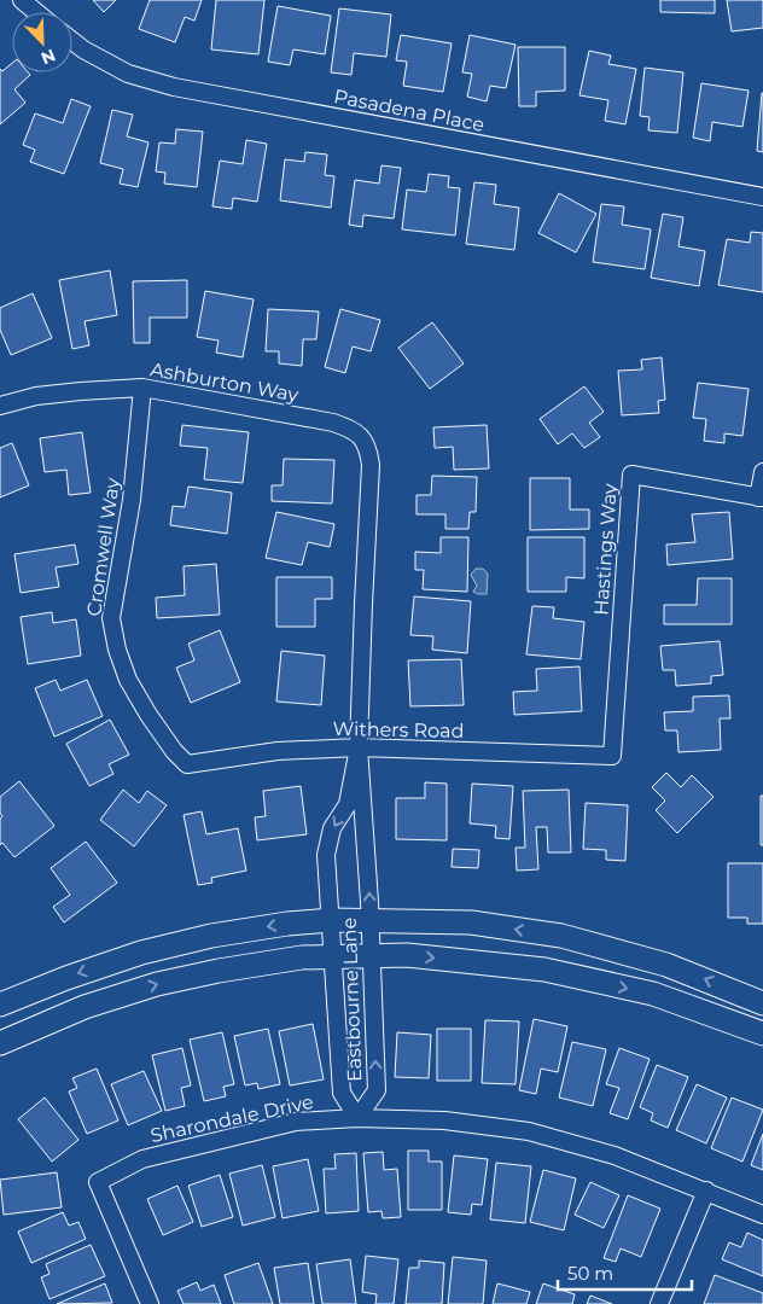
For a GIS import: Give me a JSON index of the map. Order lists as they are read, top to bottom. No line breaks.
{"streets":{"street":["Pasadena Place","Ashburton Way","Cromwell Way","Hastings Way","Withers Road","Eastbourne Lane","Sharondale Drive"]},"crossings":[["Ashburton Way","Cromwell Way"],["Ashburton Way","Eastbourne Lane"],["Cromwell Way","Withers Road"],["Hastings Way","Withers Road"],["Withers Road","Eastbourne Lane"],["Eastbourne Lane","Sharondale Drive"]],"scale_bar":"50 m","north":"bottom right"}
